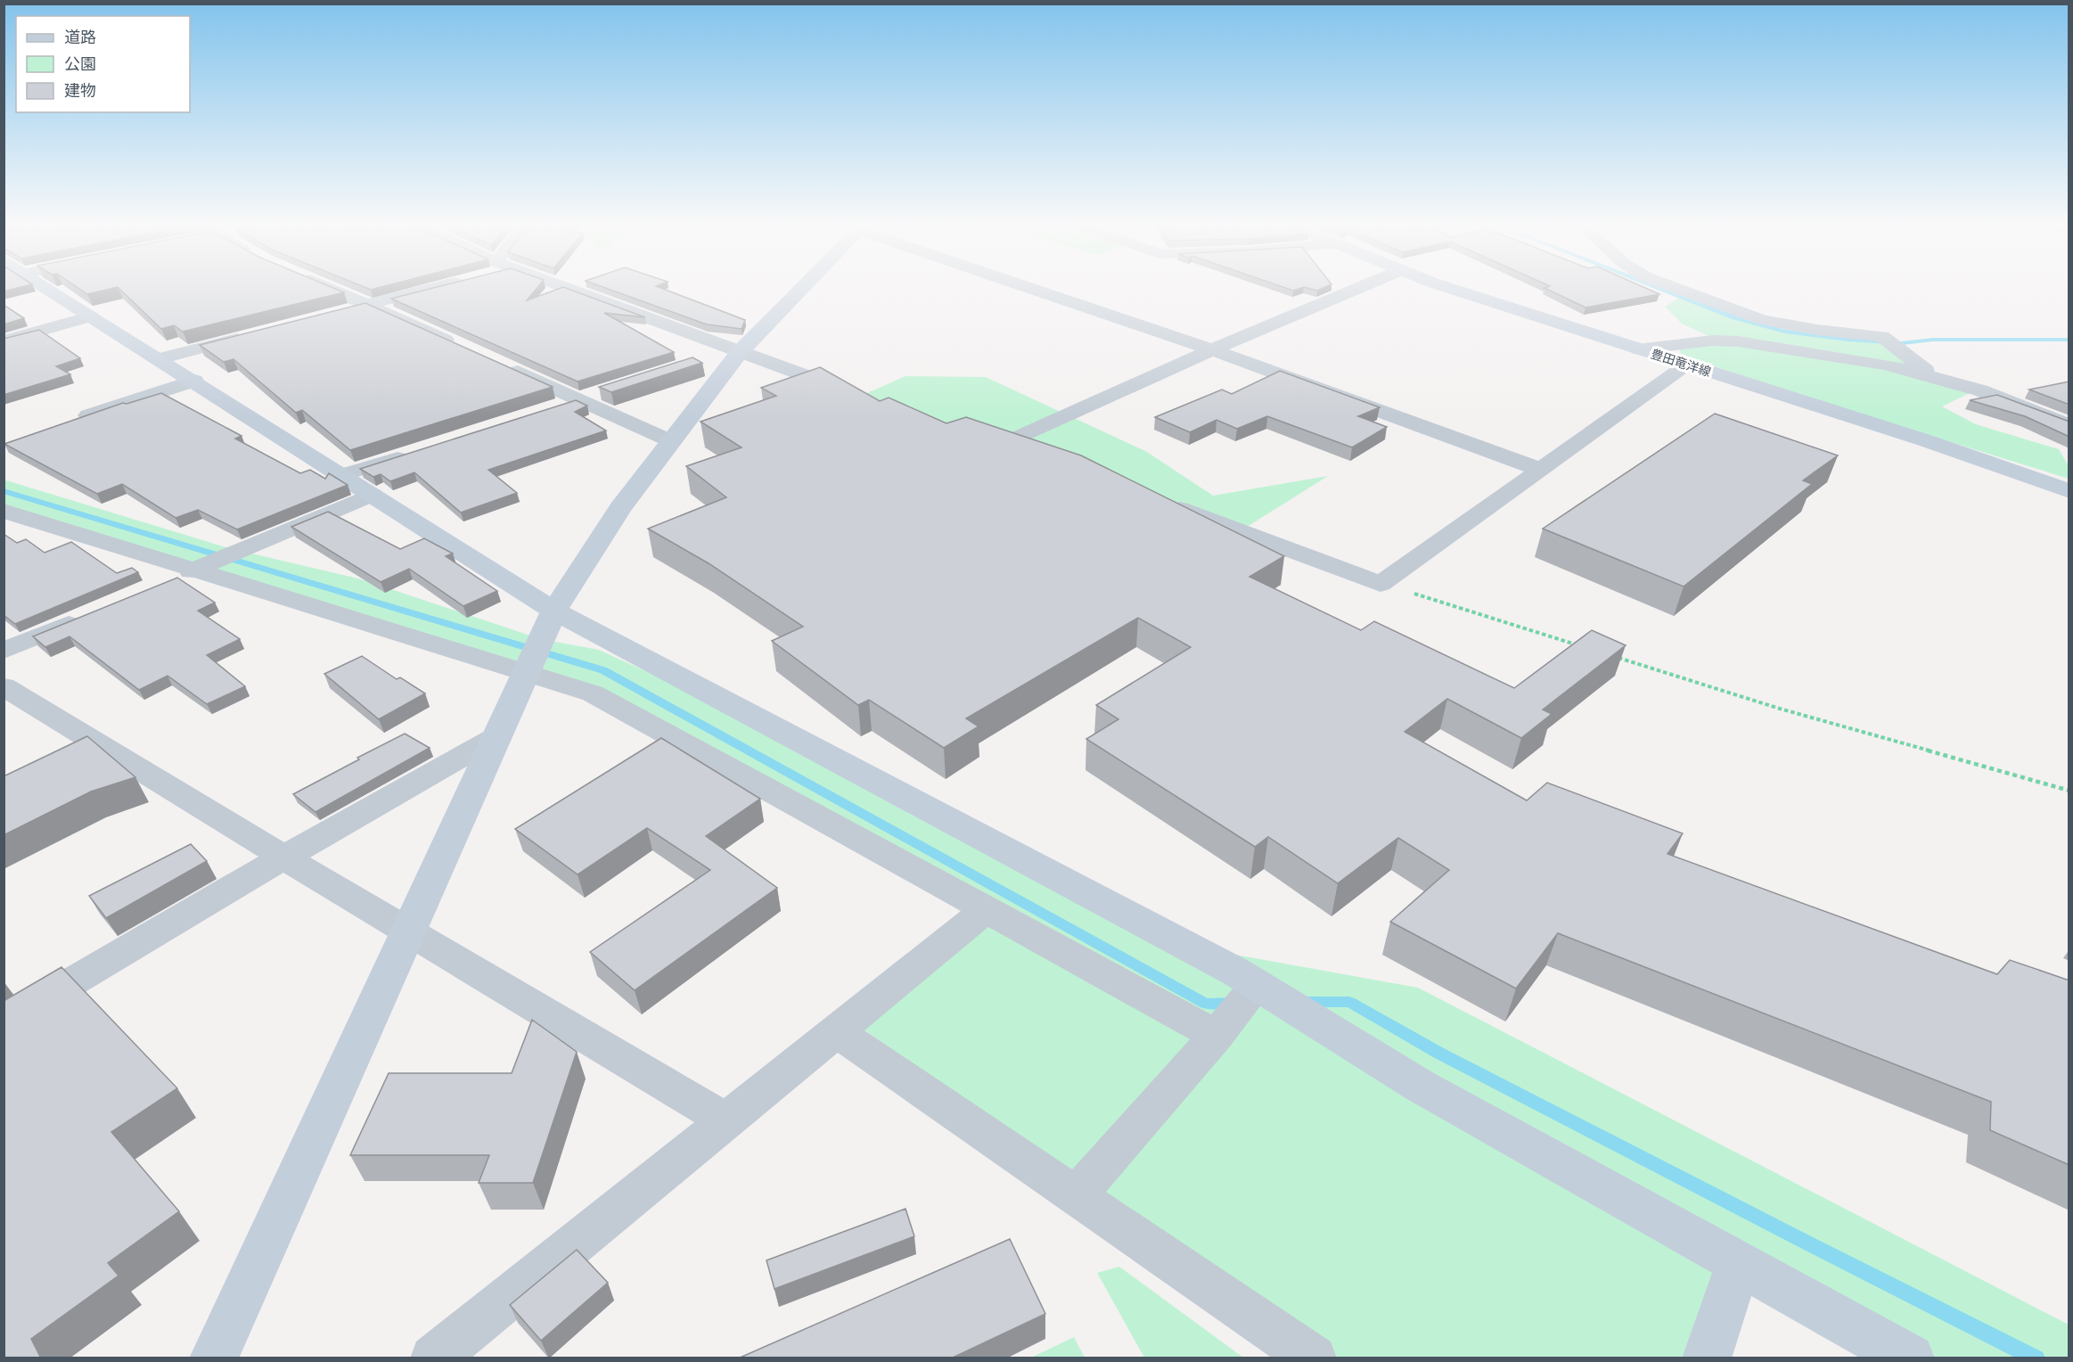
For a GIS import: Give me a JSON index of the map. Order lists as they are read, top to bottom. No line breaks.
{"streets":{"street":["豊田竜洋線"]},"legend":["道路","公園","建物"]}
